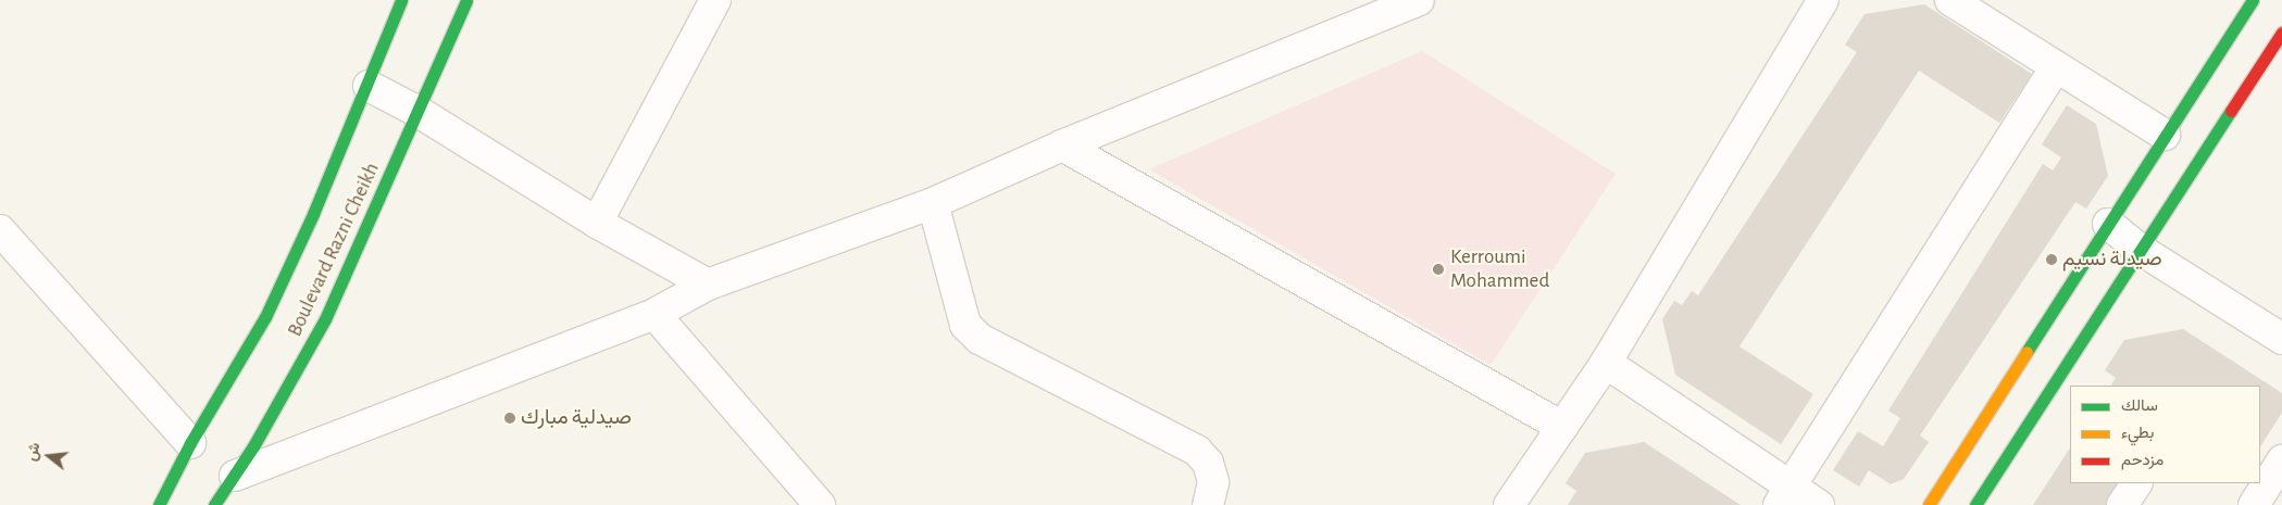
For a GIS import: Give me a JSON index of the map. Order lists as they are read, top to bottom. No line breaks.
{"streets":{"street":["Boulevard Razni Cheikh"]},"places":["صيدلة نسيم","Kerroumi Mohammed","صيدلية مبارك"],"legend":["سالك","بطيء","مزدحم"],"north":"left"}
